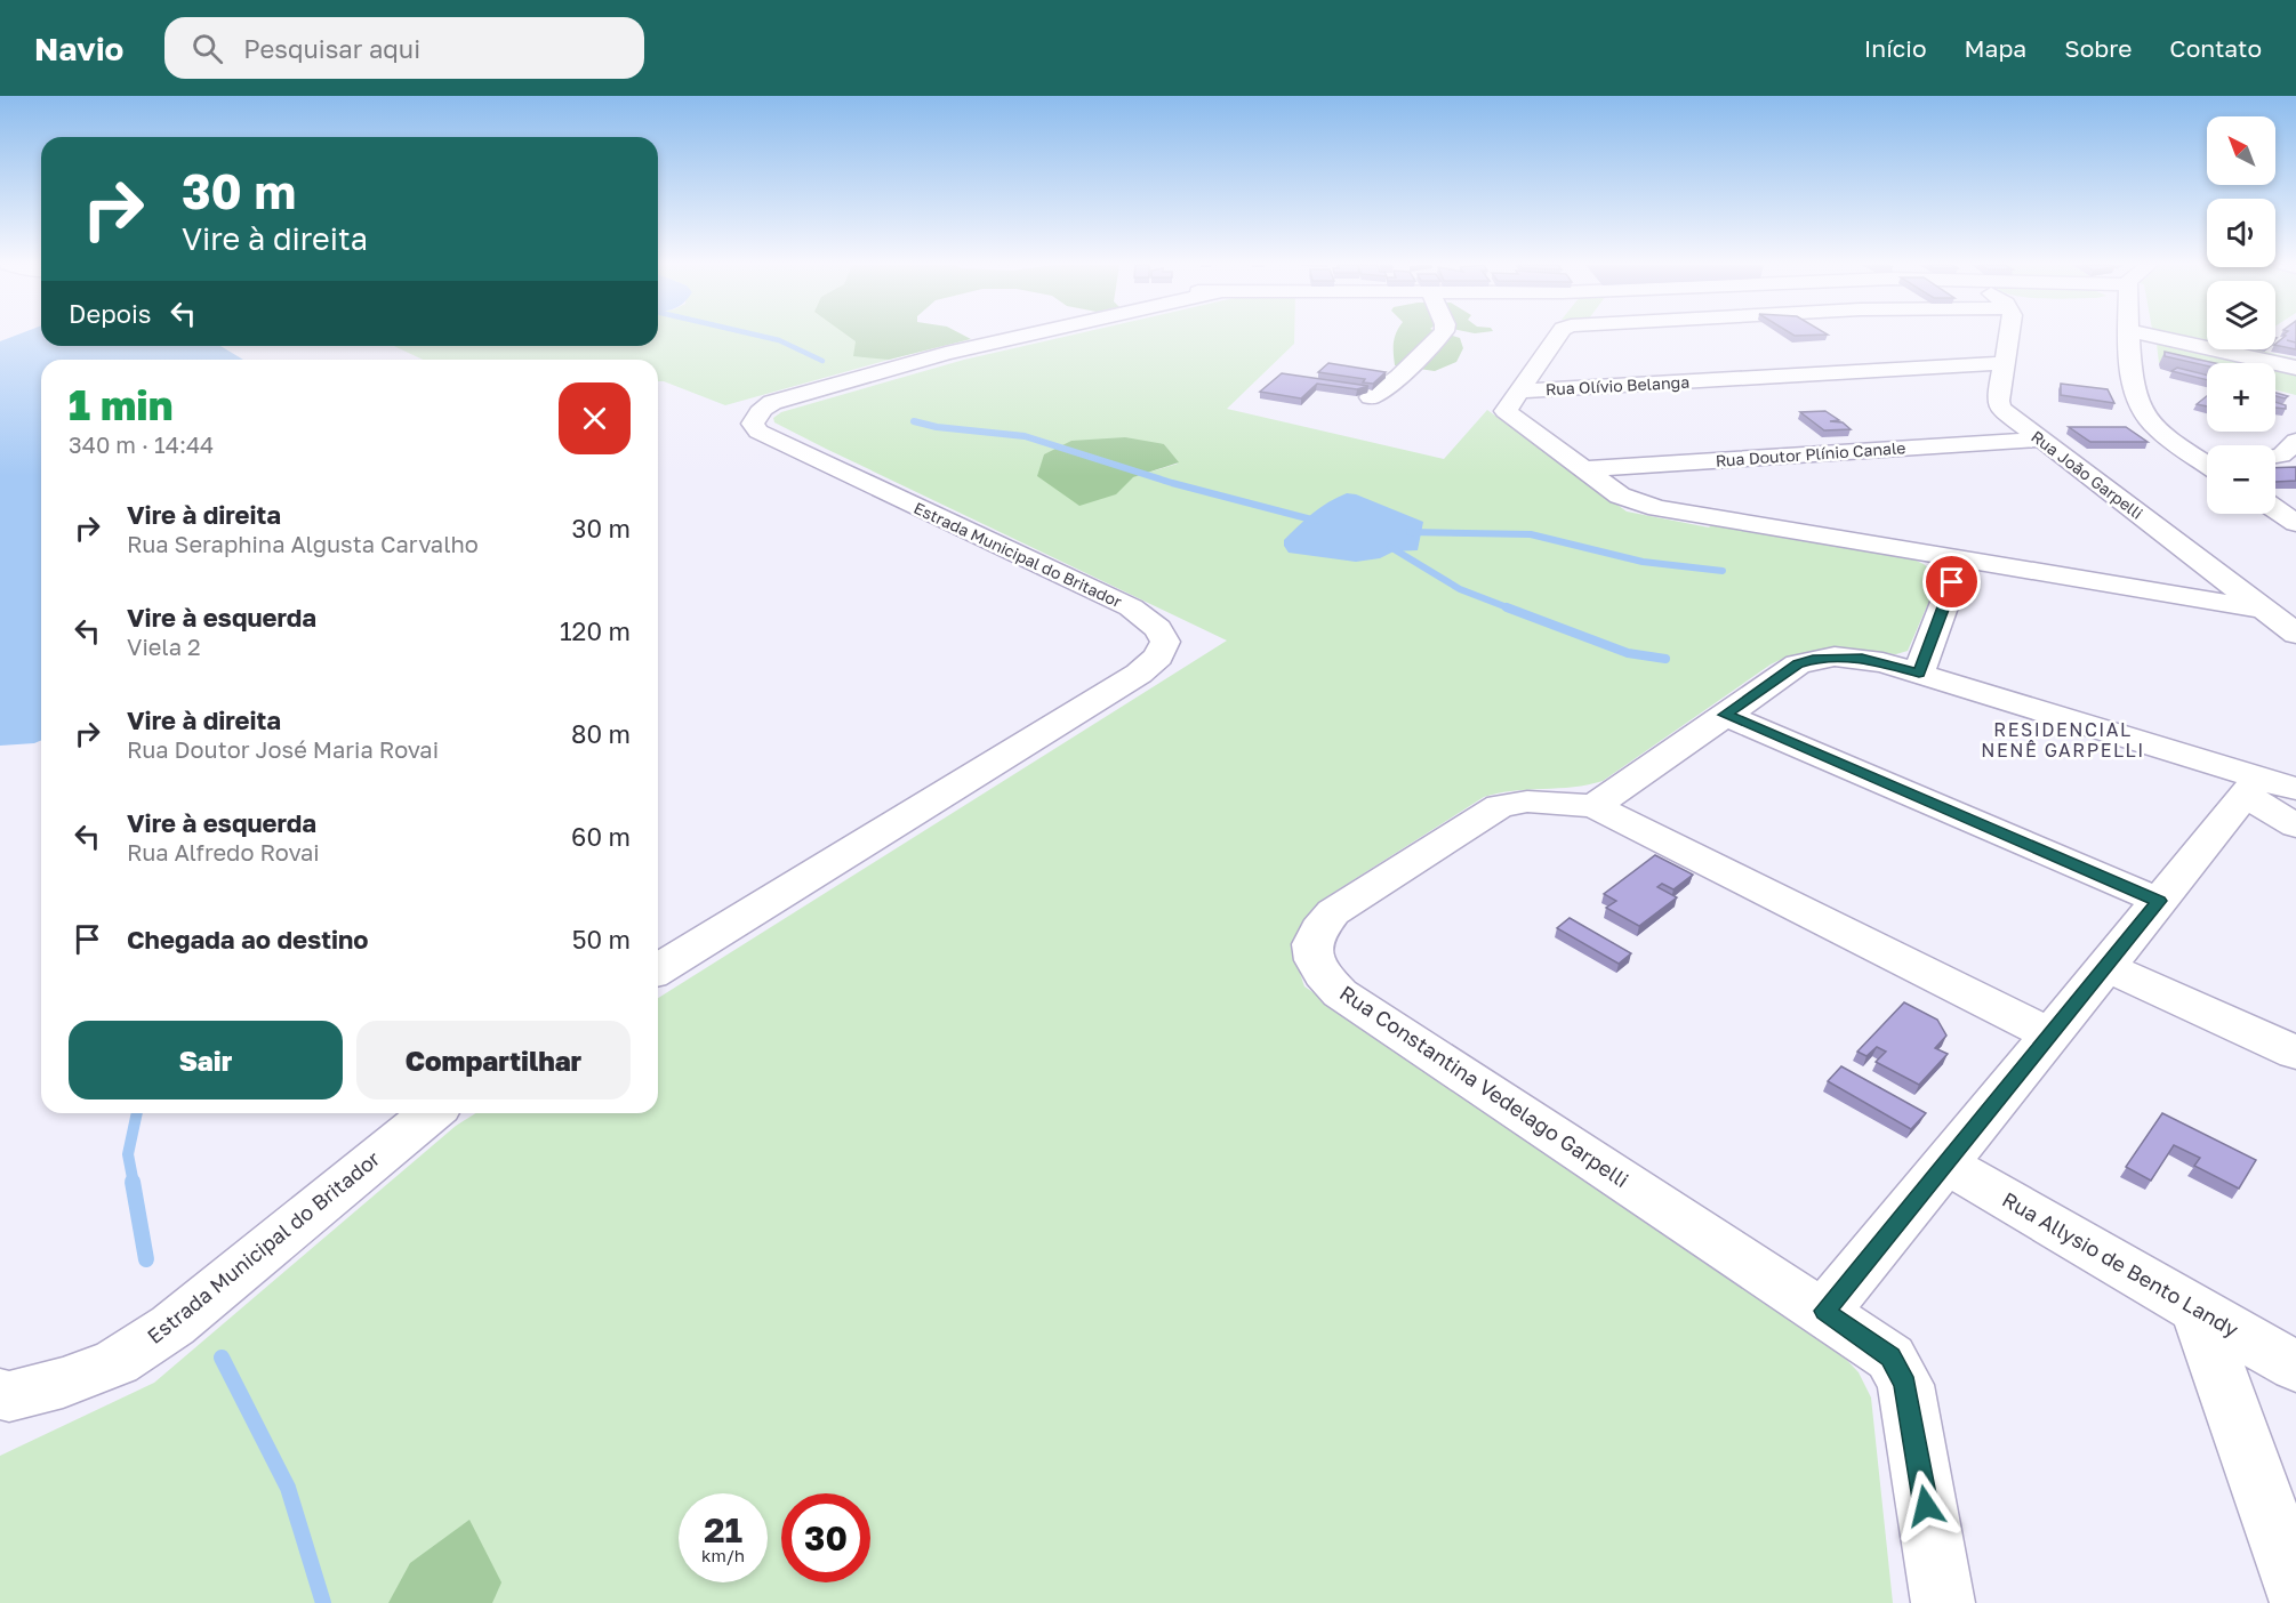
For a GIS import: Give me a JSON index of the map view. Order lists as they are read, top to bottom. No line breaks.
{"streets":{"street":["Rua Olívio Belanga","Rua Doutor Plínio Canale","Rua João Garpelli","Estrada Municipal do Britador","Rua Constantina Vedelago Garpelli","Rua Allysio de Bento Landy"]},"crossings":[["Rua Olívio Belanga","Rua João Garpelli"],["Rua Doutor Plínio Canale","Rua João Garpelli"]],"districts":["RESIDENCIAL NENÊ GARPELLI"],"north":"top left","page":{"header":"Navio","search":"Pesquisar aqui","nav":["Início","Mapa","Sobre","Contato"],"map_buttons":["+","−"],"turn":["30 m","Vire à direita"],"then":"Depois","heading":["1 min","340 m · 14:44"],"list":[{"name":"Vire à direita","note":"Rua Seraphina Algusta Carvalho","value":"30 m"},{"name":"Vire à esquerda","note":"Viela 2","value":"120 m"},{"name":"Vire à direita","note":"Rua Doutor José Maria Rovai","value":"80 m"},{"name":"Vire à esquerda","note":"Rua Alfredo Rovai","value":"60 m"},{"name":"Chegada ao destino","value":"50 m"}],"buttons":["Sair","Compartilhar"],"speed":"21 km/h","limit":"30"}}
